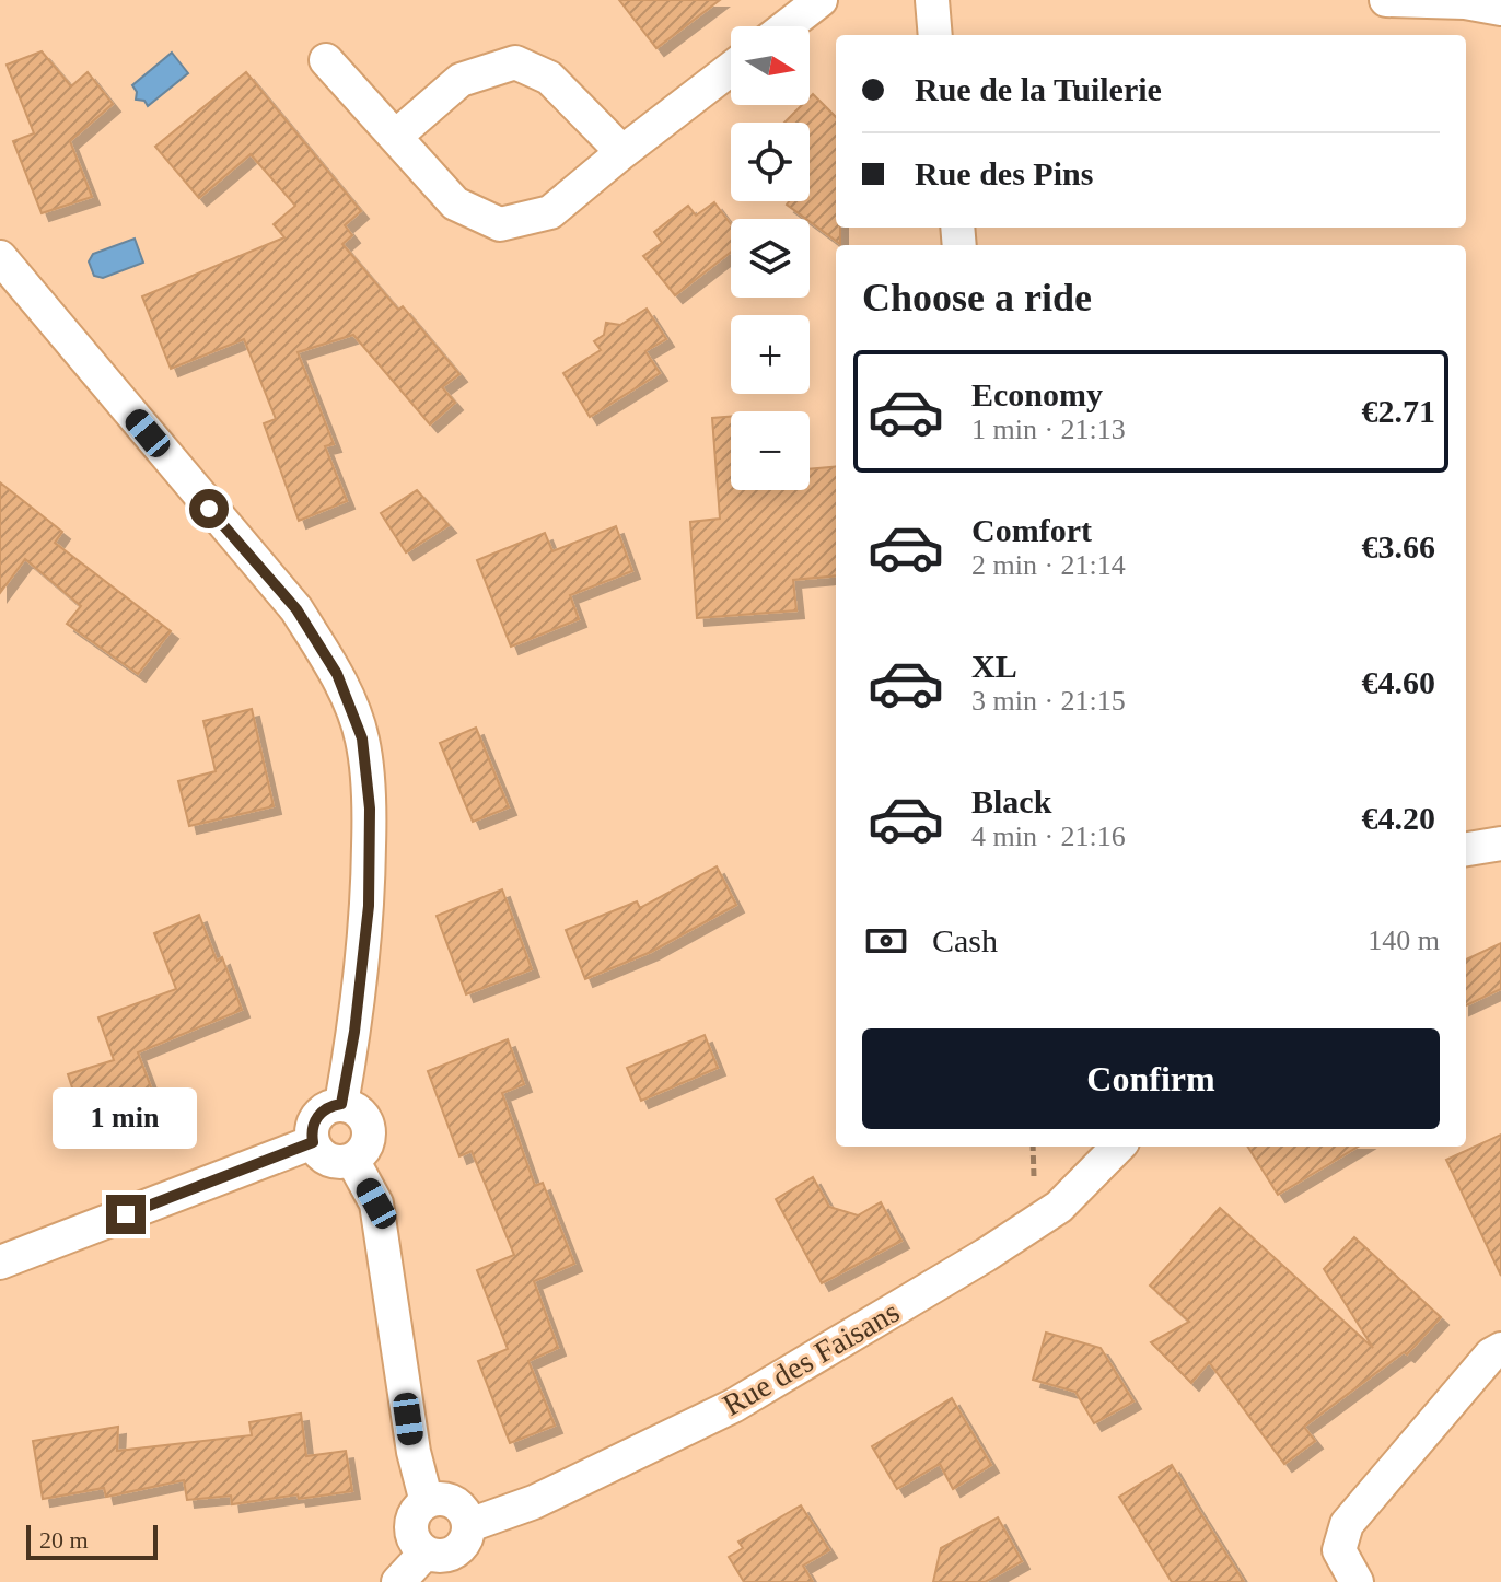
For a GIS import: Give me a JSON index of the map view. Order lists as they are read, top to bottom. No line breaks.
{"streets":{"street":["Rue des Faisans"]},"scale_bar":"20 m","north":"right","page":{"map_buttons":["+","−"],"banner":["Rue de la Tuilerie","Rue des Pins"],"heading":"Choose a ride","list":[{"name":"Economy","note":"1 min · 21:13","value":"€2.71"},{"name":"Comfort","note":"2 min · 21:14","value":"€3.66"},{"name":"XL","note":"3 min · 21:15","value":"€4.60"},{"name":"Black","note":"4 min · 21:16","value":"€4.20"}],"pay":["Cash","140 m"],"buttons":"Confirm","bubble":"1 min","scale":"20 m"}}
